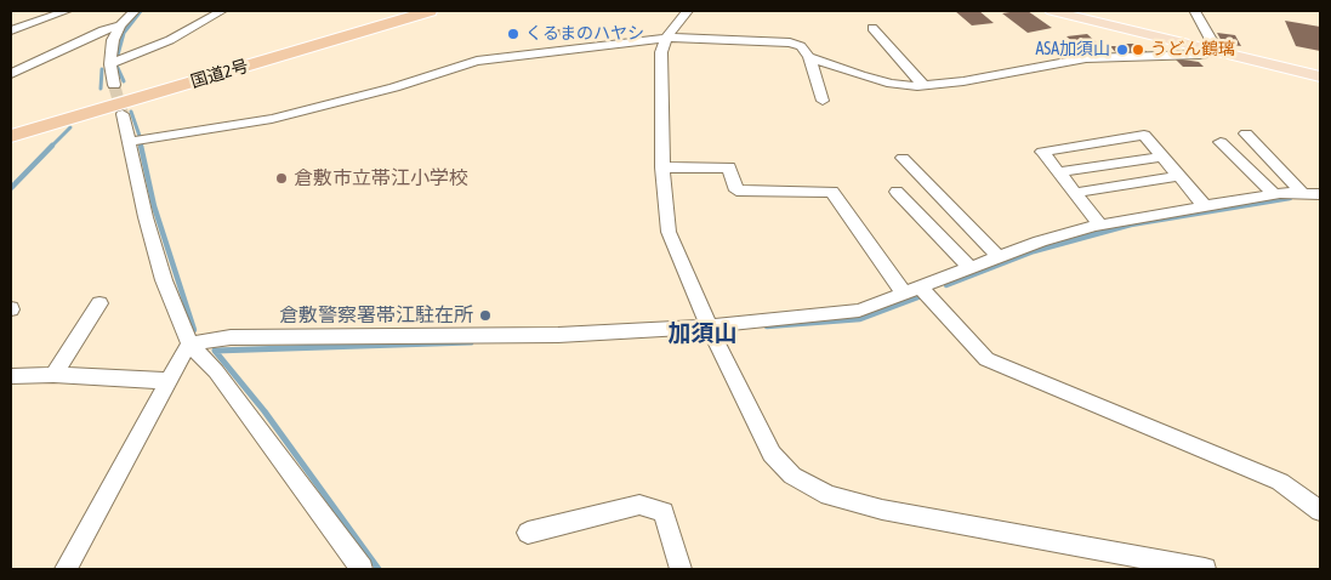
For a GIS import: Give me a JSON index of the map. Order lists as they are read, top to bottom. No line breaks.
{"streets":{"highway":["国道2号"]},"districts":["加須山"],"places":["くるまのハヤシ","ASA加須山","うどん鶴璃","倉敷市立帯江小学校","倉敷警察署帯江駐在所"]}
